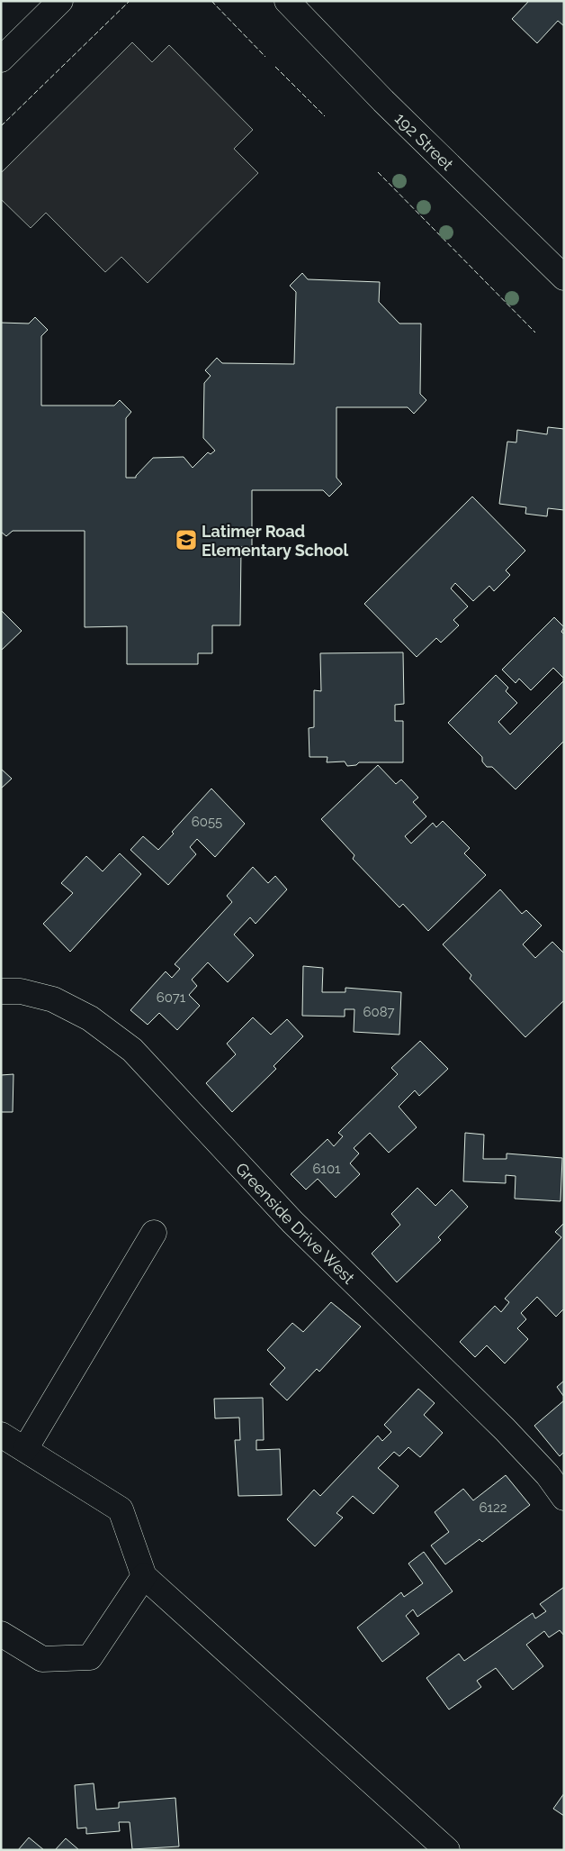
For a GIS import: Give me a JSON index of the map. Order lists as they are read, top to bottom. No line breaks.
{"streets":{"street":["192 Street","Greenside Drive West"]},"places":{"school or university":["Latimer Road Elementary School"]},"house_numbers":["6055","6071","6087","6101","6122"]}
